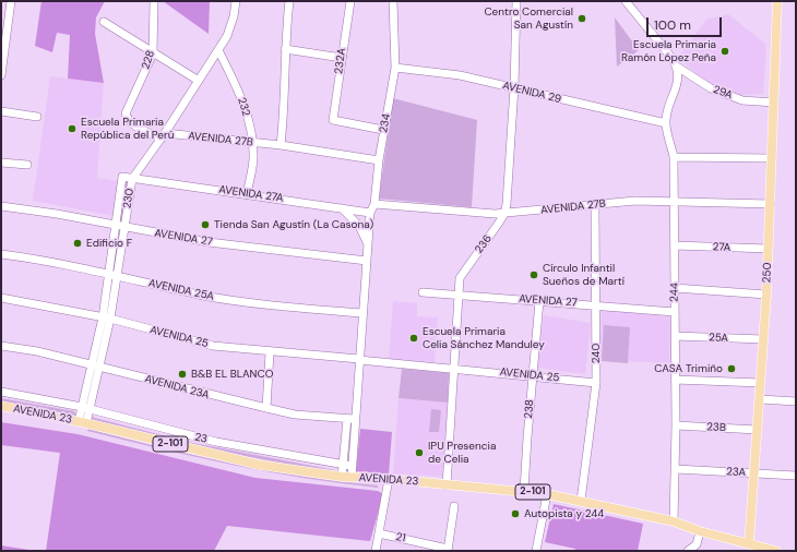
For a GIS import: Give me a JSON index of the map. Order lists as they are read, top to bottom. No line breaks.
{"streets":{"main road":["250","AVENIDA 23","2-101"],"street":["228","232A","AVENIDA 29","29A","232","234","AVENIDA 27B","AVENIDA 27A","230","AVENIDA 27","236","27A","AVENIDA 25A","244","AVENIDA 25","25A","240","AVENIDA 23A","238","23B","23","23A","21"]},"crossings":[["228","AVENIDA 27B"],["232A","234"],["AVENIDA 29","234"],["AVENIDA 29","244"],["29A","250"],["29A","244"],["232","AVENIDA 27B"],["232","AVENIDA 27A"],["232","230"],["234","AVENIDA 27B"],["234","AVENIDA 27A"],["234","AVENIDA 27"],["234","AVENIDA 25A"],["234","AVENIDA 25"],["234","AVENIDA 23A"],["234","AVENIDA 23"],["234","23"],["AVENIDA 27B","230"],["AVENIDA 27B","236"],["AVENIDA 27B","250"],["AVENIDA 27B","244"],["AVENIDA 27B","240"],["AVENIDA 27A","230"],["230","AVENIDA 27"],["230","AVENIDA 25A"],["230","AVENIDA 25"],["230","AVENIDA 23A"],["230","AVENIDA 23"],["230","23"],["AVENIDA 27","236"],["AVENIDA 27","244"],["AVENIDA 27","240"],["AVENIDA 27","238"],["236","AVENIDA 25"],["236","AVENIDA 23"],["27A","250"],["27A","244"],["250","25A"],["250","AVENIDA 23"],["250","23B"],["250","23A"],["244","25A"],["244","AVENIDA 23"],["244","23B"],["244","23A"],["AVENIDA 25","240"],["AVENIDA 25","238"],["240","AVENIDA 23"],["238","AVENIDA 23"]],"places":["Centro Comercial San Agustín","Escuela Primaria Ramón López Peña","Escuela Primaria República del Perú","Tienda San Agustín (La Casona)","Edificio F","Círculo Infantil Sueños de Martí","Escuela Primaria Celia Sánchez Manduley","CASA Trimiño","B&B EL BLANCO","IPU Presencia de Celia","Autopista y 244"],"scale_bar":"100 m"}
